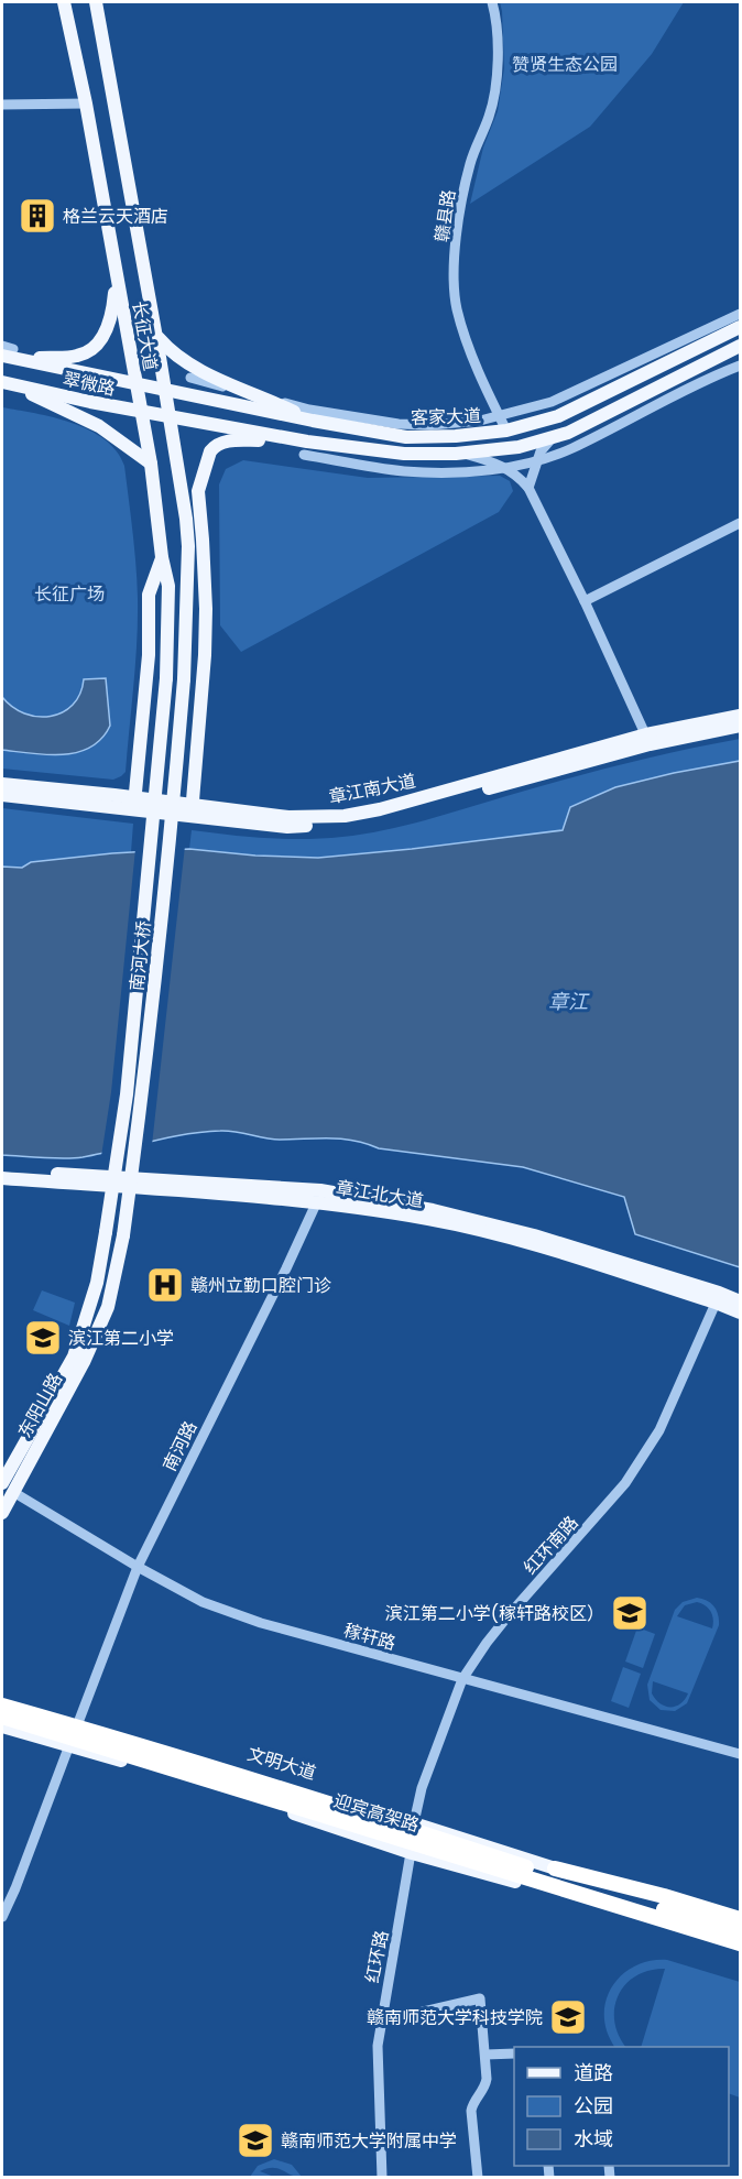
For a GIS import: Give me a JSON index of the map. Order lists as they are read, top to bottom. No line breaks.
{"streets":{"highway":["迎宾高架路"],"main road":["长征大道","翠微路","客家大道","章江南大道","南河大桥","章江北大道","东阳山路","文明大道"],"street":["赣县路","南河路","红环南路","稼轩路","红环路"]},"crossings":[["赣县路","客家大道"],["长征大道","翠微路"],["长征大道","客家大道"],["长征大道","南河大桥"],["翠微路","客家大道"],["南河大桥","东阳山路"],["章江北大道","南河路"],["章江北大道","红环南路"],["东阳山路","稼轩路"],["南河路","稼轩路"],["南河路","文明大道"],["红环南路","稼轩路"],["红环南路","文明大道"],["红环南路","红环路"],["文明大道","红环路"],["迎宾高架路","红环路"]],"water":["章江"],"parks":["赞贤生态公园","长征广场"],"places":{"building":["格兰云天酒店"],"hospital":["赣州立勤口腔门诊"],"school or university":["滨江第二小学","滨江第二小学(稼轩路校区）","赣南师范大学科技学院","赣南师范大学附属中学"]},"legend":["道路","公园","水域"]}
